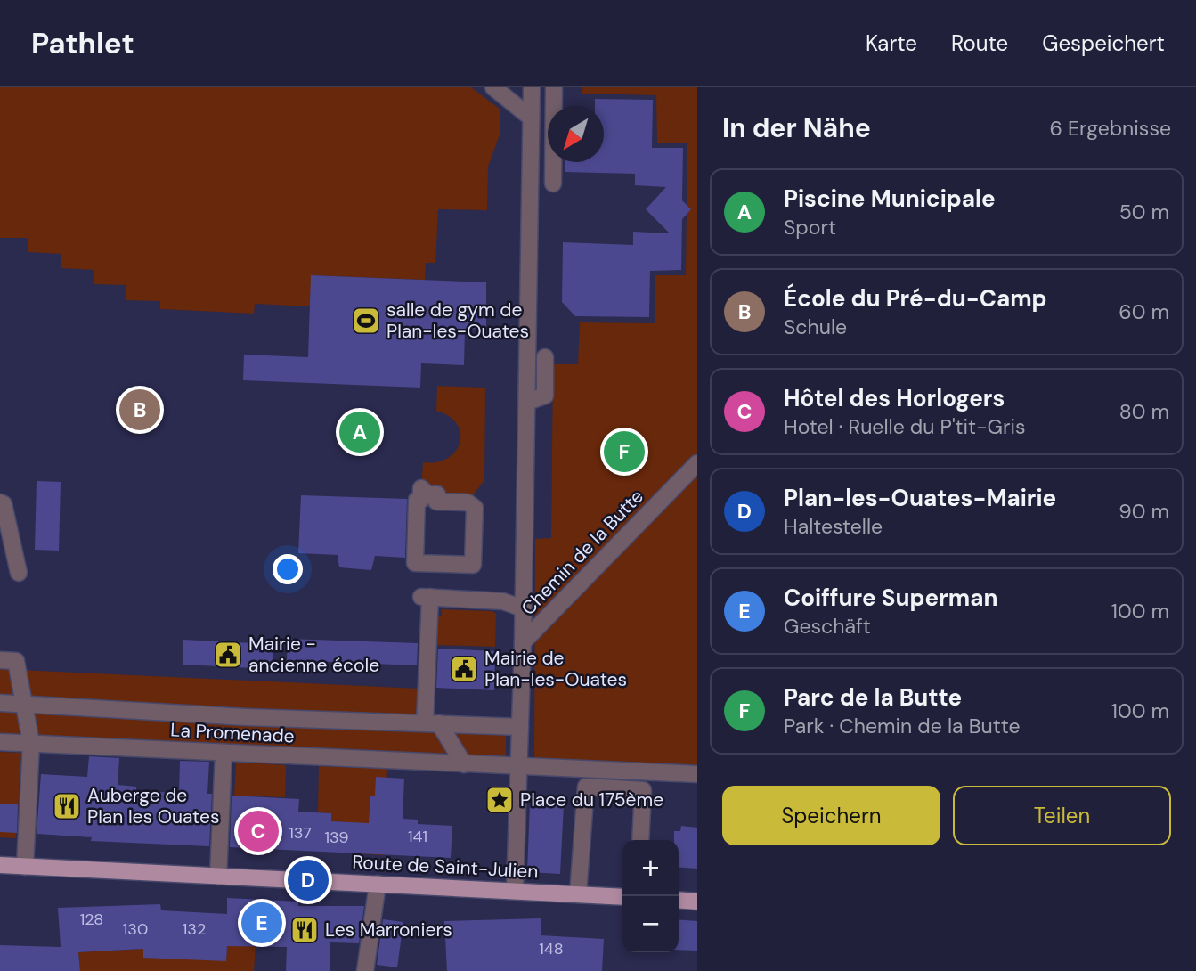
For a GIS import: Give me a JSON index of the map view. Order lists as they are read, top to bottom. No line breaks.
{"streets":{"main road":["Route de Saint-Julien"],"street":["Chemin de la Butte","La Promenade"]},"places":{"sports":["salle de gym de Plan-les-Ouates"],"public building":["Mairie - ancienne école","Mairie de Plan-les-Ouates"],"place":["Place du 175ème"],"restaurant":["Auberge de Plan les Ouates","Les Marroniers"]},"house_numbers":["137","141","139","128","130","132","148"],"north":"bottom left","page":{"header":"Pathlet","nav":["Karte","Route","Gespeichert"],"heading":["In der Nähe","6 Ergebnisse"],"list":[{"mark":"A","name":"Piscine Municipale","note":"Sport","value":"50 m"},{"mark":"B","name":"École du Pré-du-Camp","note":"Schule","value":"60 m"},{"mark":"C","name":"Hôtel des Horlogers","note":"Hotel · Ruelle du P'tit-Gris","value":"80 m"},{"mark":"D","name":"Plan-les-Ouates-Mairie","note":"Haltestelle","value":"90 m"},{"mark":"E","name":"Coiffure Superman","note":"Geschäft","value":"100 m"},{"mark":"F","name":"Parc de la Butte","note":"Park · Chemin de la Butte","value":"100 m"}],"pins":["B","A","F","C","D","E"],"buttons":["Speichern","Teilen"],"map_buttons":["+","−"]}}
